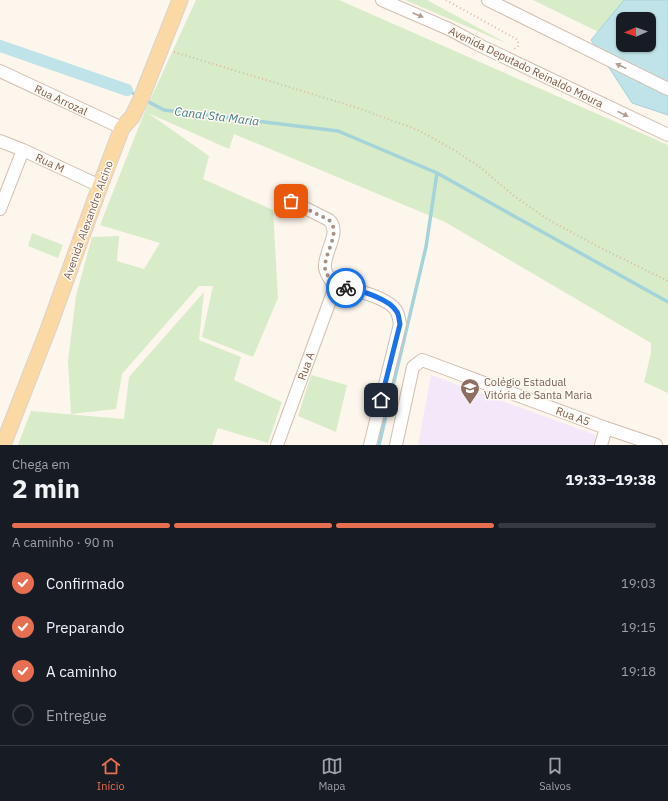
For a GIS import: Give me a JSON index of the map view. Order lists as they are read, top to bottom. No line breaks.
{"streets":{"main road":["Avenida Alexandre Alcino"],"street":["Avenida Deputado Reinaldo Moura","Rua Arrozal","Rua M","Rua A","Rua A5"]},"crossings":[["Rua Arrozal","Avenida Alexandre Alcino"],["Rua M","Avenida Alexandre Alcino"]],"water":["Canal Sta Maria"],"places":{"school or university":["Colégio Estadual Vitória de Santa Maria"]},"north":"left","page":{"heading":["2 min","Chega em","19:33–19:38"],"bar":"A caminho · 90 m","list":[["Confirmado","19:03"],["Preparando","19:15"],["A caminho","19:18"],"Entregue"],"tabs":["Início","Mapa","Salvos"]}}
